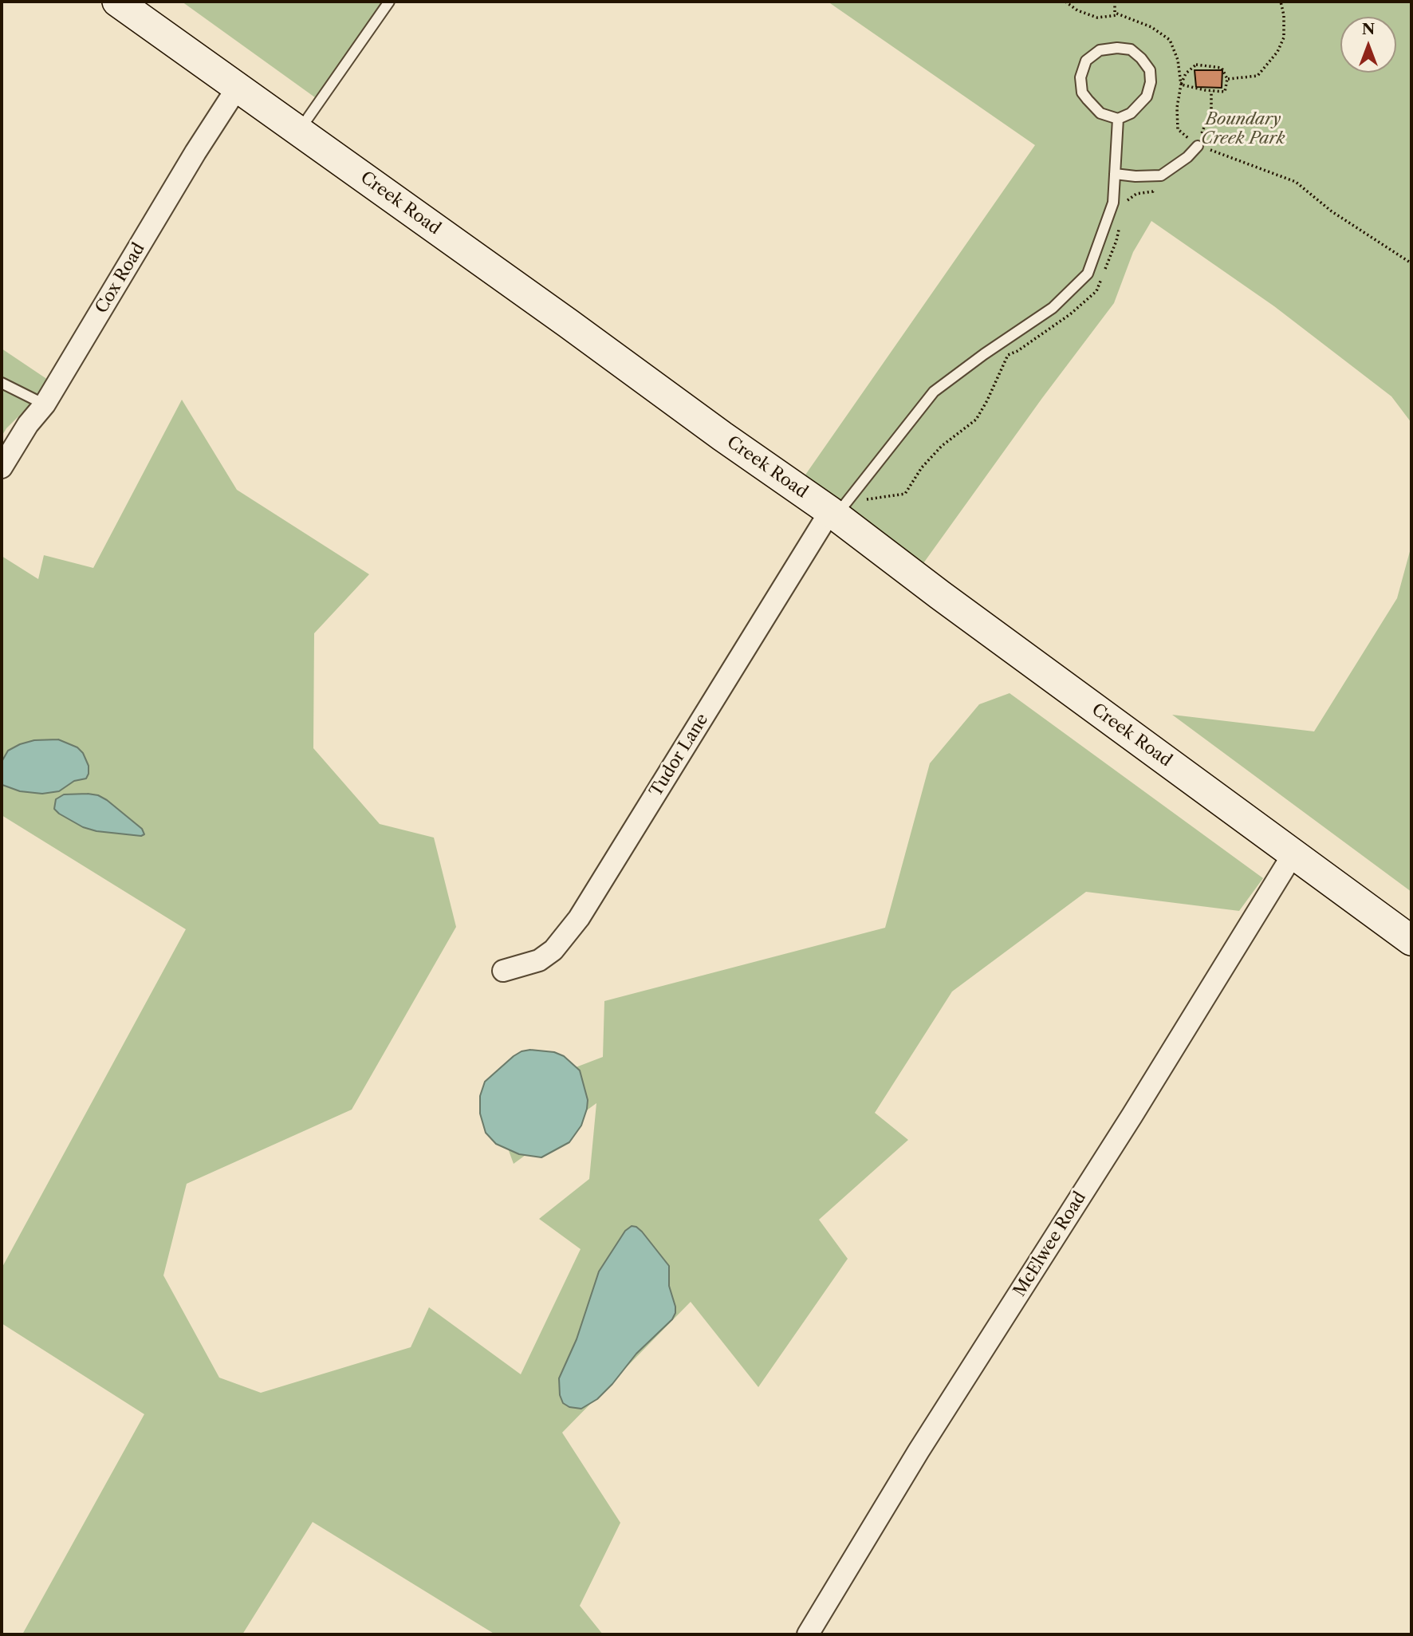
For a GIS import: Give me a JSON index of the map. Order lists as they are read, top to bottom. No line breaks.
{"streets":{"main road":["Creek Road"],"street":["Cox Road","Tudor Lane","McElwee Road"]},"crossings":[["Creek Road","Cox Road"],["Creek Road","Tudor Lane"],["Creek Road","McElwee Road"]],"parks":["Boundary Creek Park"],"north":"top"}
